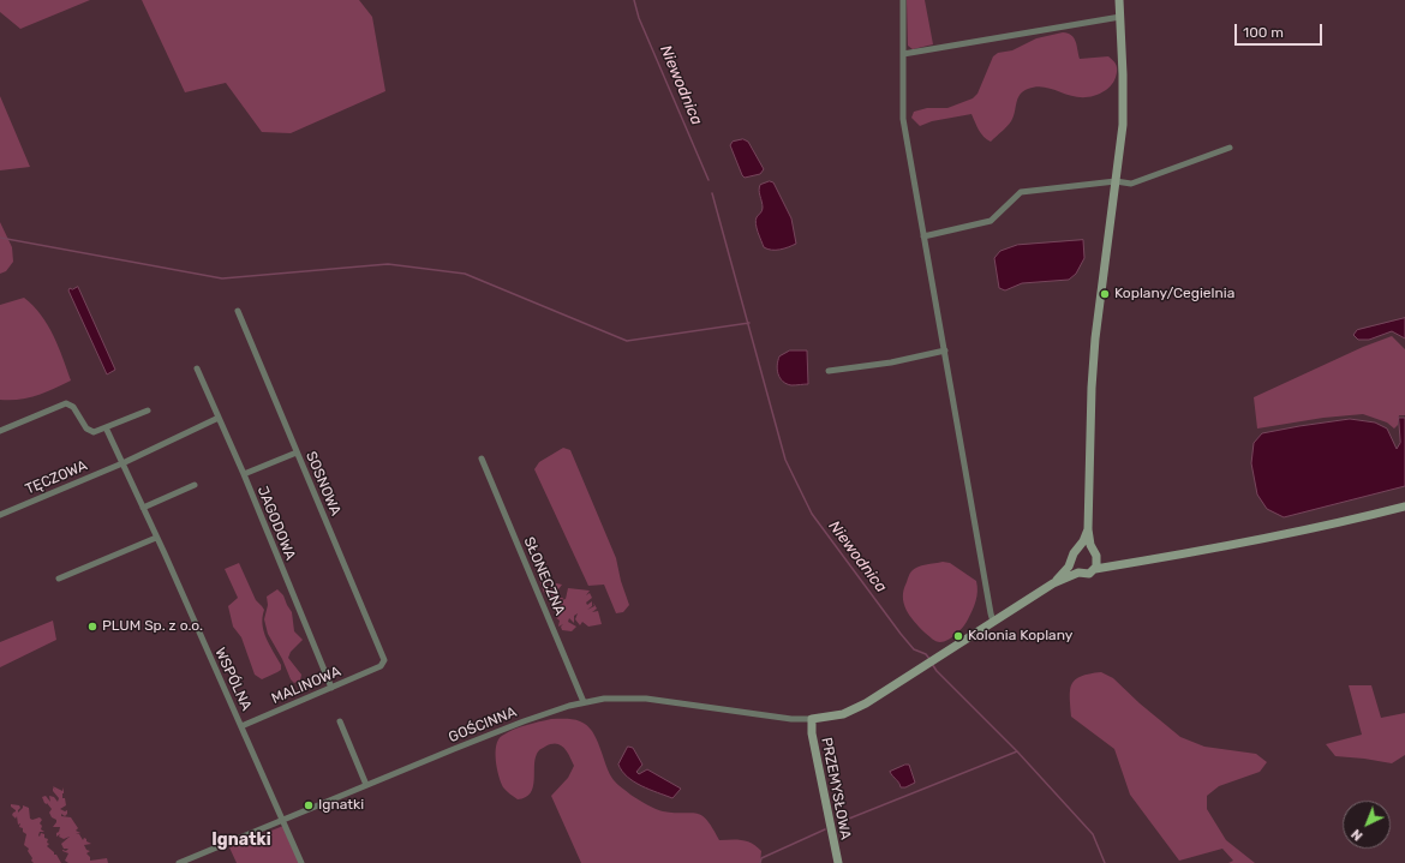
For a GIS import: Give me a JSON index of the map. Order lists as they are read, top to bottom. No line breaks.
{"streets":{"street":["TĘCZOWA","SOSNOWA","JAGODOWA","SŁONECZNA","WSPÓLNA","MALINOWA","GOŚCINNA","PRZEMYSŁOWA"]},"crossings":[["TĘCZOWA","JAGODOWA"],["TĘCZOWA","WSPÓLNA"],["SOSNOWA","MALINOWA"],["JAGODOWA","MALINOWA"],["SŁONECZNA","GOŚCINNA"],["WSPÓLNA","MALINOWA"],["WSPÓLNA","GOŚCINNA"],["GOŚCINNA","PRZEMYSŁOWA"]],"districts":["Ignatki"],"water":["Niewodnica"],"places":["Koplany/Cegielnia","PLUM Sp. z o.o.","Kolonia Koplany","Ignatki"],"scale_bar":"100 m","north":"bottom left"}
